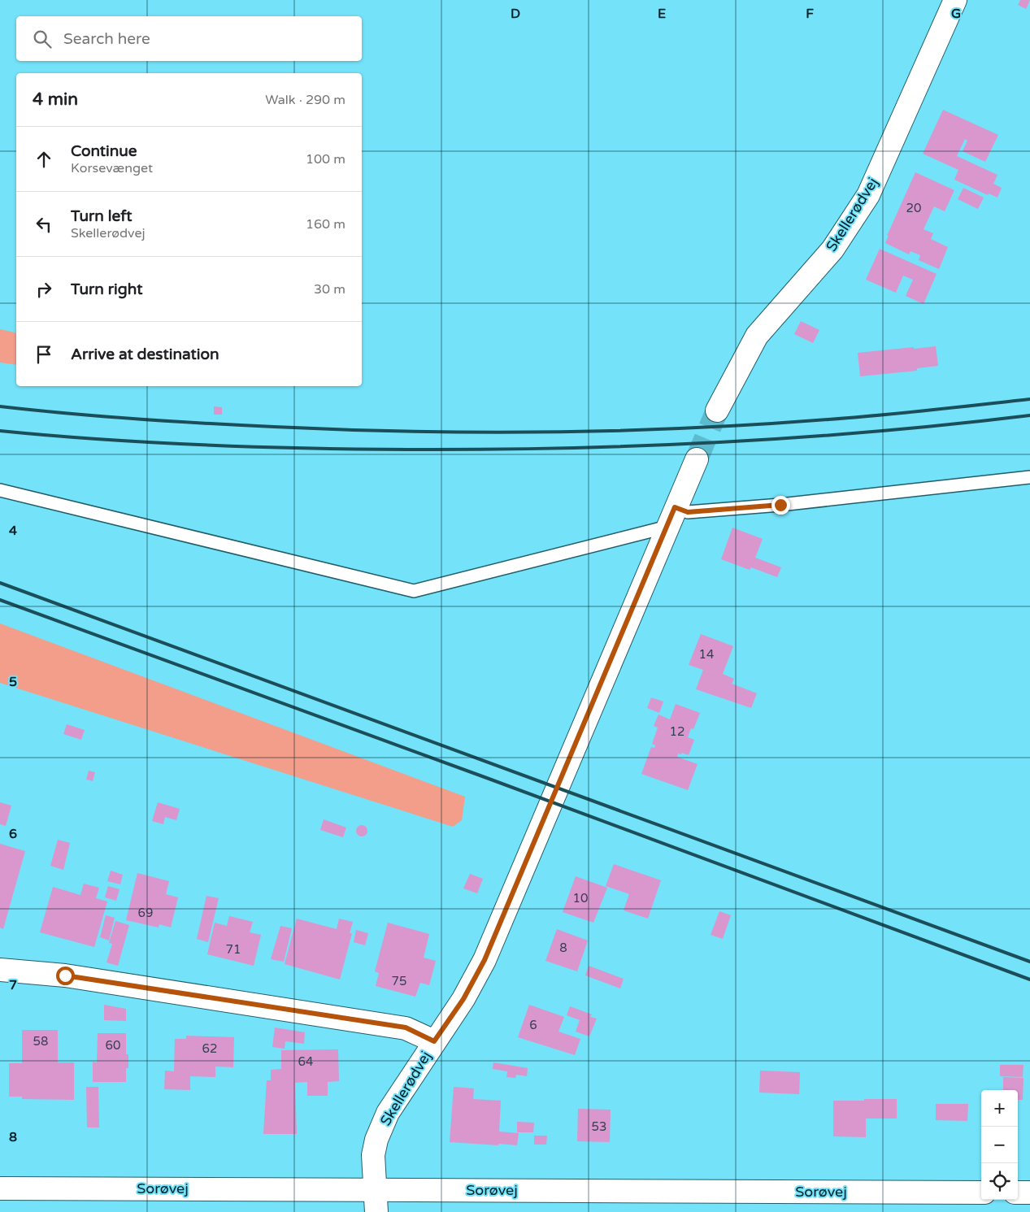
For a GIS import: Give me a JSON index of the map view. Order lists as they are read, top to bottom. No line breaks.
{"streets":{"street":["Skellerødvej","Sorøvej"]},"crossings":[["Skellerødvej","Sorøvej"]],"house_numbers":["20","14","12","10","69","8","71","75","6","58","60","62","64","53"],"page":{"search":"Search here","heading":["4 min","Walk · 290 m"],"list":[["Continue","Korsevænget","100 m"],["Turn left","Skellerødvej","160 m"],["Turn right","30 m"],"Arrive at destination"],"map_buttons":["+","−"]},"grid":{"columns":["D","E","F","G"],"rows":["4","5","6","7","8"]}}
